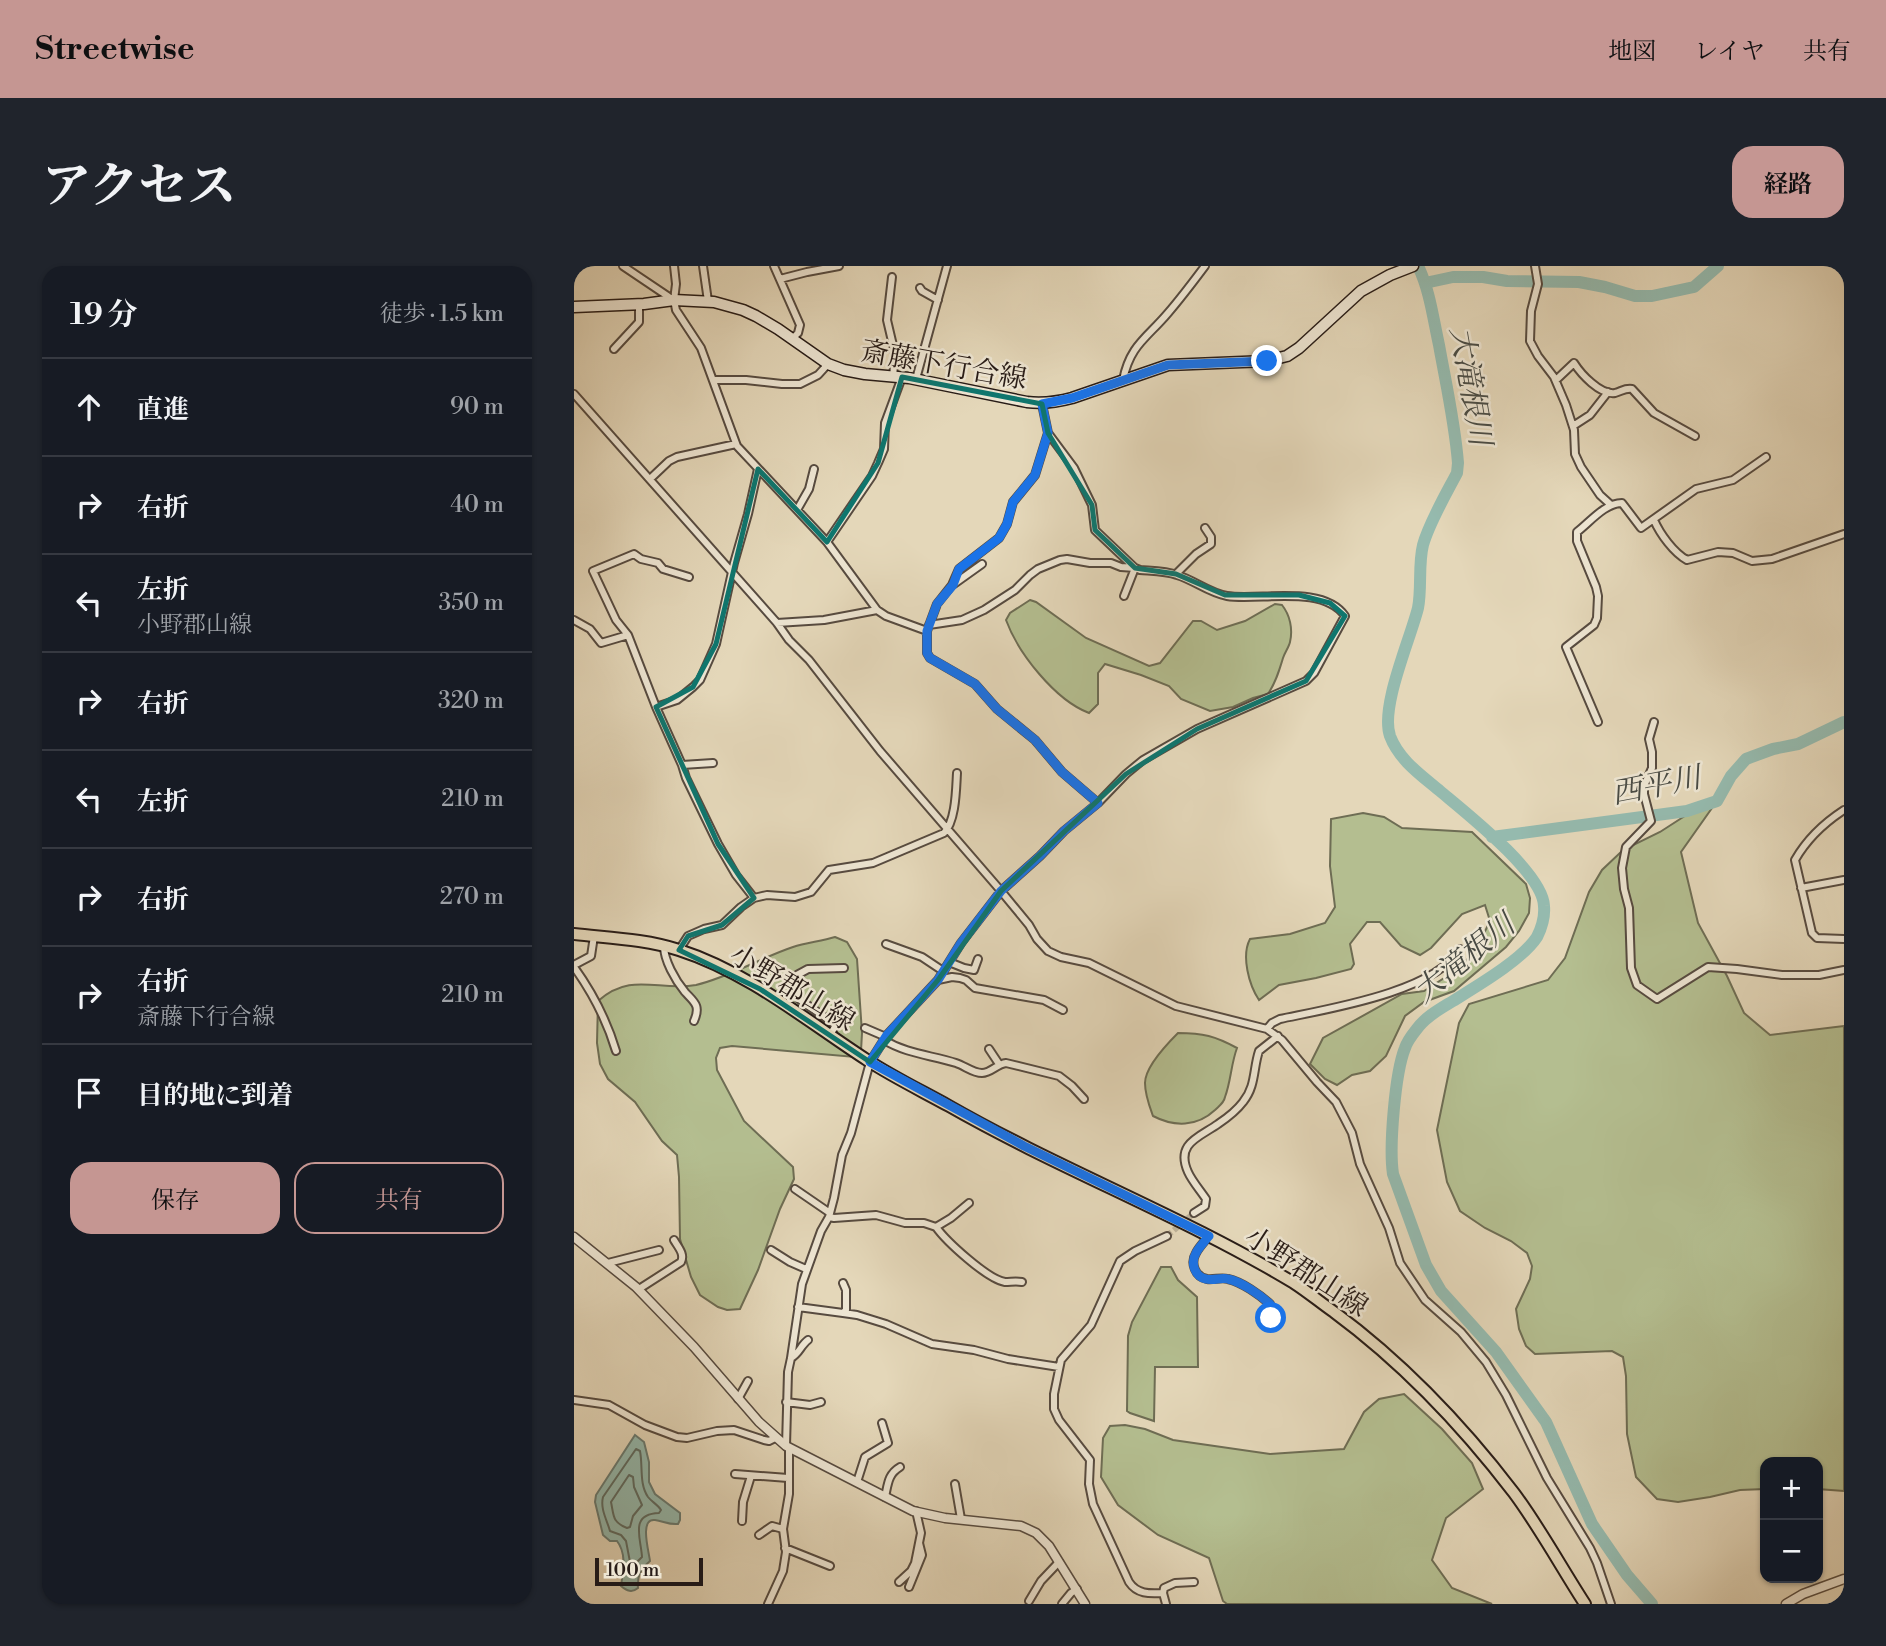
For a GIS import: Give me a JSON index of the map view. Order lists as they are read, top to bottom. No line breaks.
{"streets":{"main road":["斎藤下行合線","小野郡山線"]},"water":["大滝根川","西平川"],"scale_bar":"100 m","page":{"header":"Streetwise","nav":["地図","レイヤ","共有"],"title":"アクセス","buttons":["経路",["保存","共有"]],"heading":["19 分","徒歩 · 1.5 km"],"list":[["直進","90 m"],["右折","40 m"],["左折","小野郡山線","350 m"],["右折","320 m"],["左折","210 m"],["右折","270 m"],["右折","斎藤下行合線","210 m"],"目的地に到着"],"map_buttons":["+","−"],"scale":"100 m"}}
